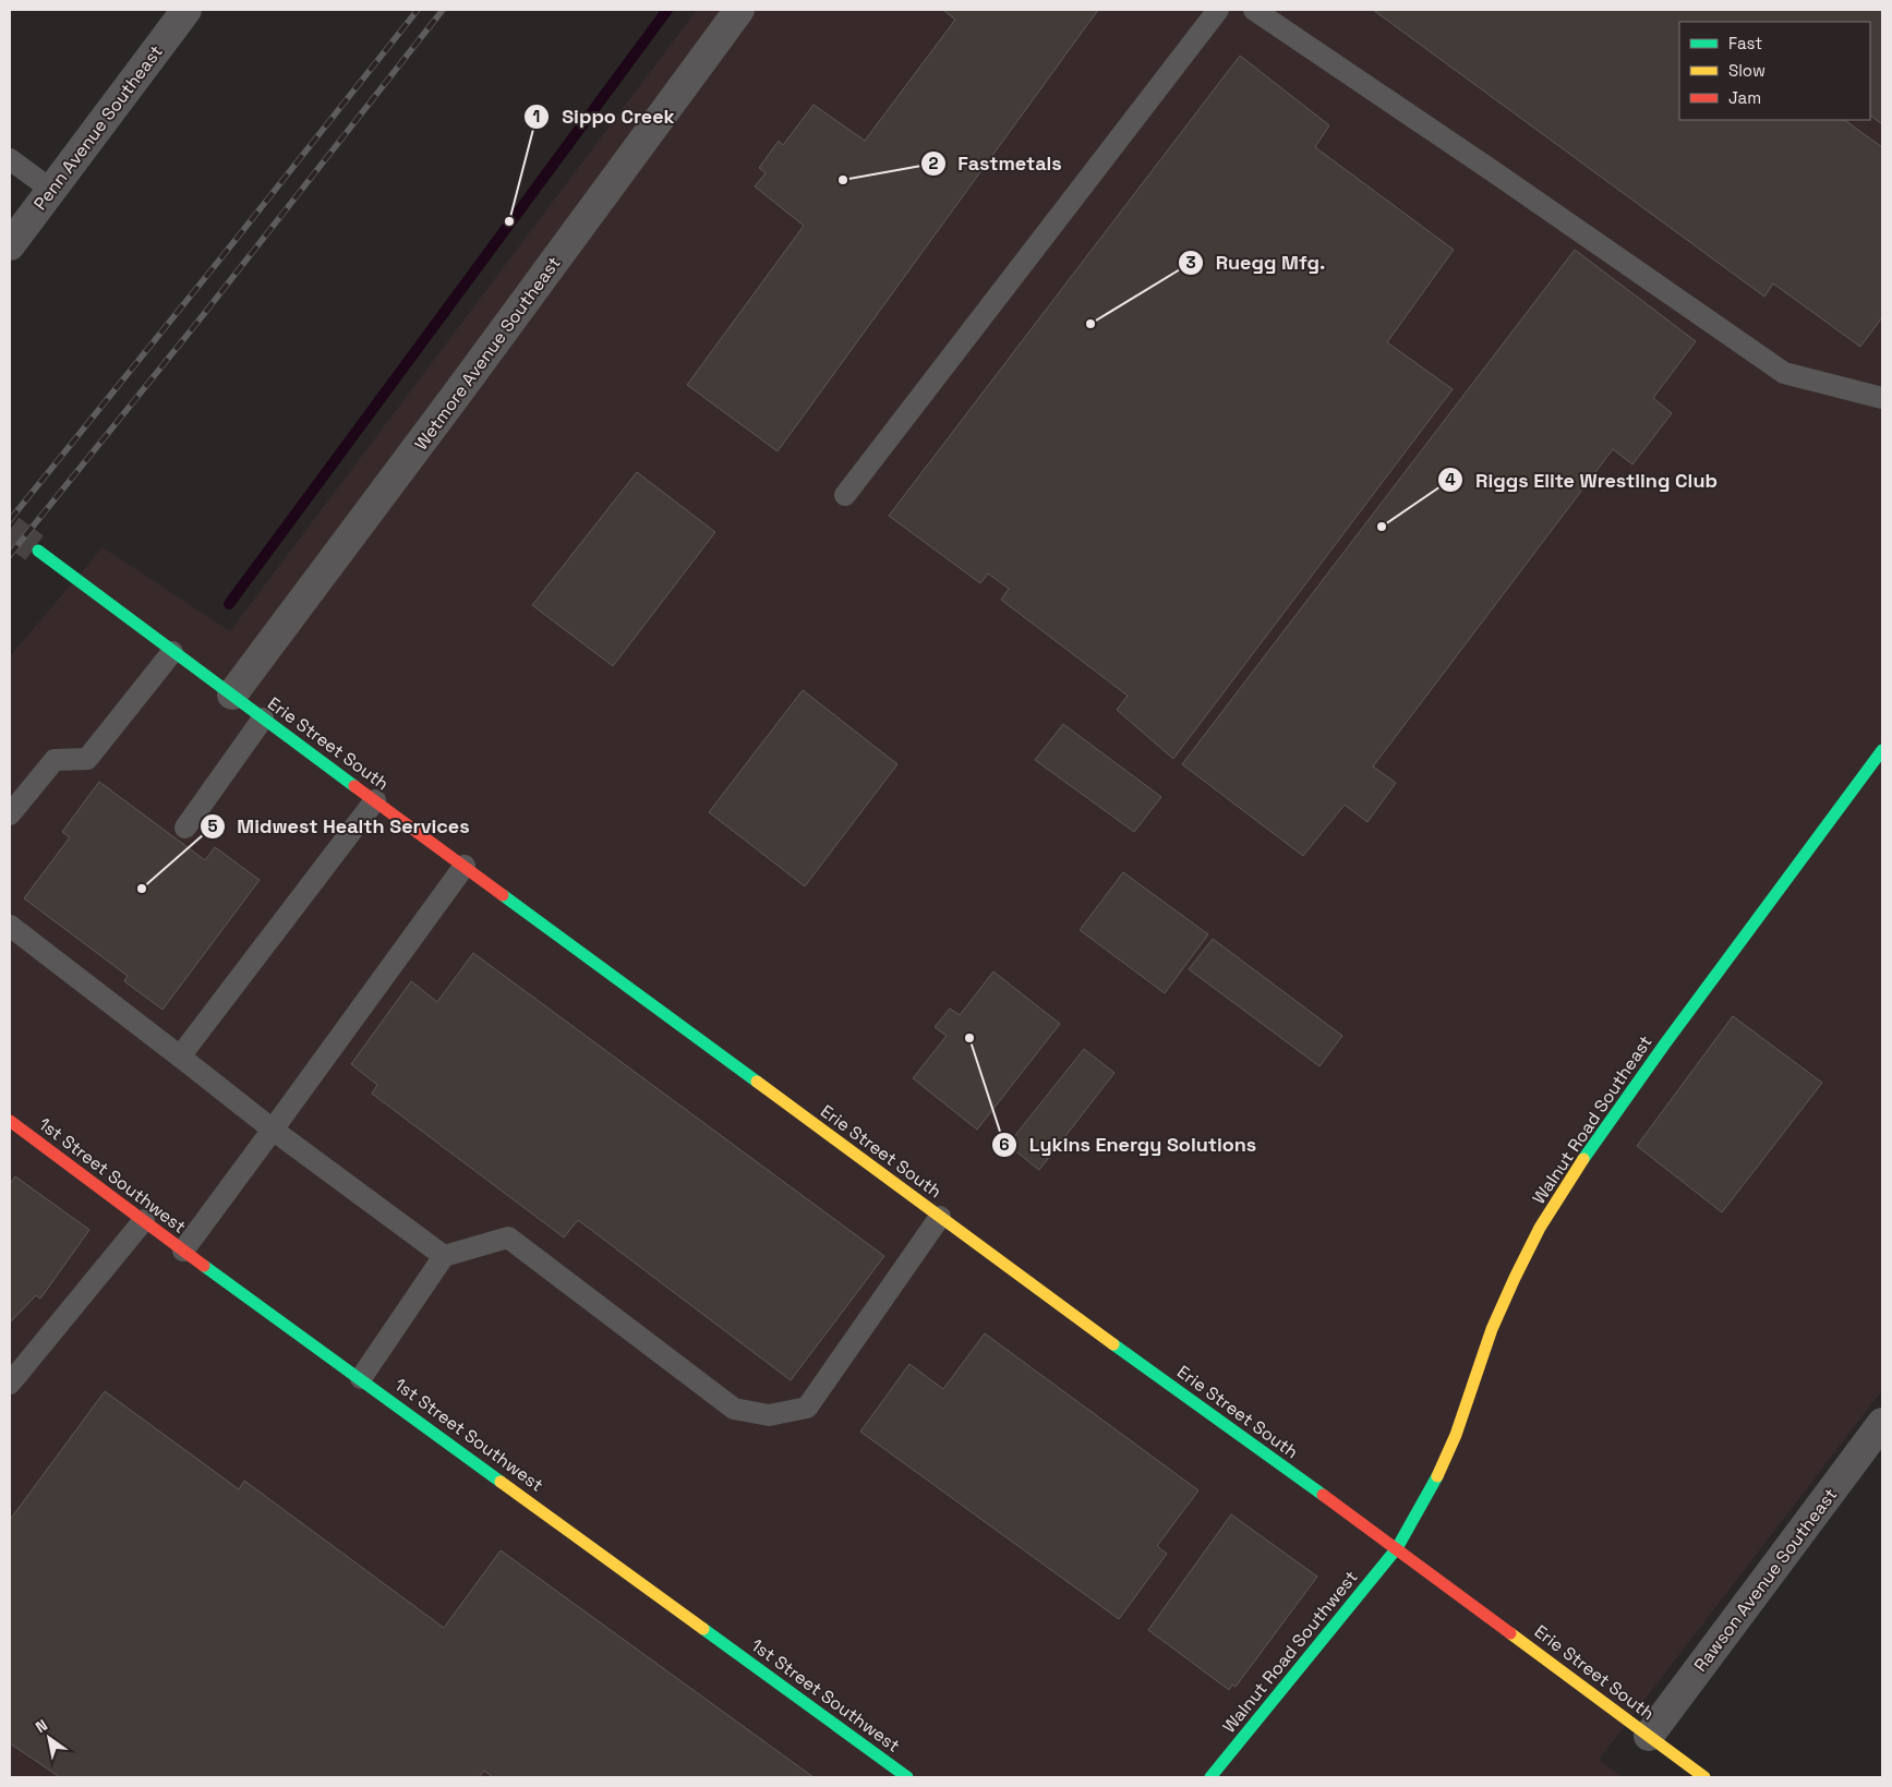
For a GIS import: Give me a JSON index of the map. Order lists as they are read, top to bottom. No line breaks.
{"streets":{"main road":["Erie Street South","Walnut Road Southeast","1st Street Southwest","Walnut Road Southwest"],"street":["Penn Avenue Southeast","Wetmore Avenue Southeast","Rawson Avenue Southeast"]},"crossings":[["Wetmore Avenue Southeast","Erie Street South"],["Erie Street South","Walnut Road Southeast"],["Erie Street South","Rawson Avenue Southeast"],["Erie Street South","Walnut Road Southwest"],["Walnut Road Southeast","Walnut Road Southwest"]],"places":["Fastmetals","Sippo Creek","Ruegg Mfg.","Riggs Elite Wrestling Club","Midwest Health Services","Lykins Energy Solutions"],"legend":["Fast","Slow","Jam"],"north":"top left"}
